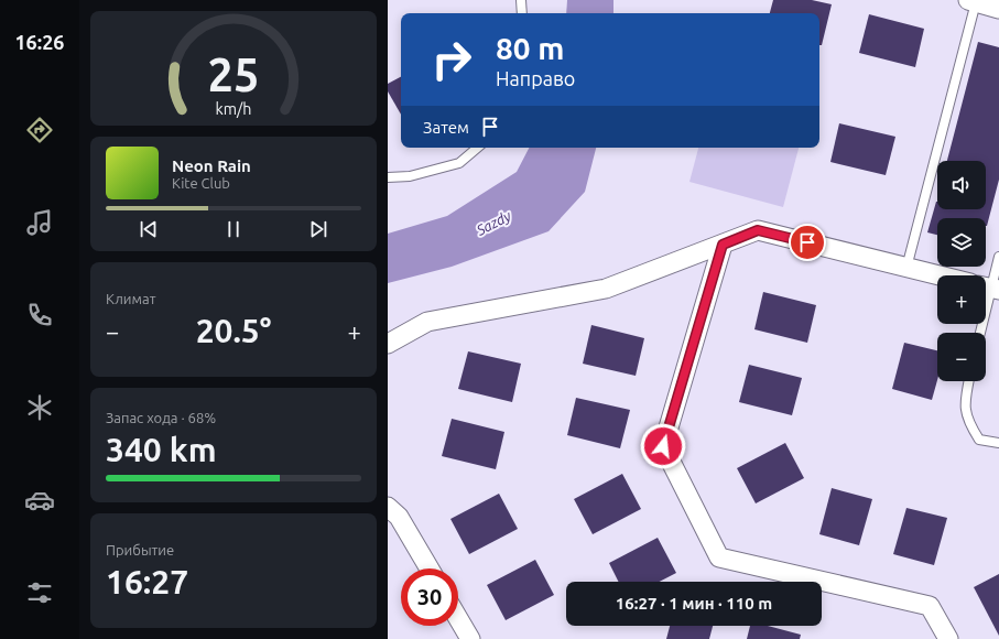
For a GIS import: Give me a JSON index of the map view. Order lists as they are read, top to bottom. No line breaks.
{"water":["Sazdy"],"page":{"tabs":"16:26","turn":["80 m","Направо"],"then":"Затем","song":["Neon Rain","Kite Club"],"map_buttons":["+","−"],"tile":["Климат",["Запас хода · 68%","340 km"],["Прибытие","16:27"]],"heat":["−","20.5°","+"],"limit":"30","trip":"16:27 · 1 мин · 110 m","gauge":["25","km/h"]}}
